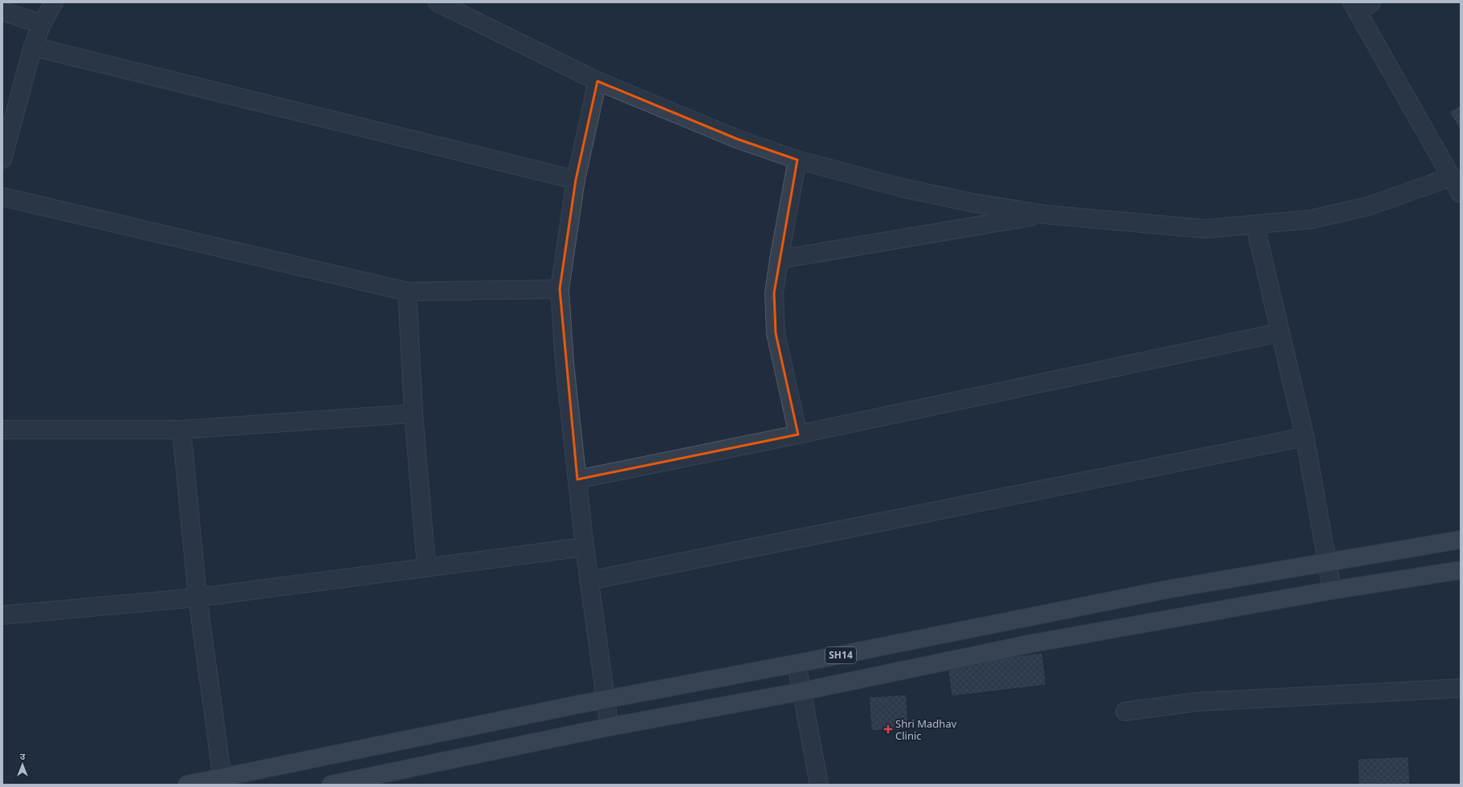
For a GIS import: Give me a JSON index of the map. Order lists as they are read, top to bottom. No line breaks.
{"streets":{"main road":["SH14"]},"places":{"health":["Shri Madhav Clinic"]},"north":"top"}
